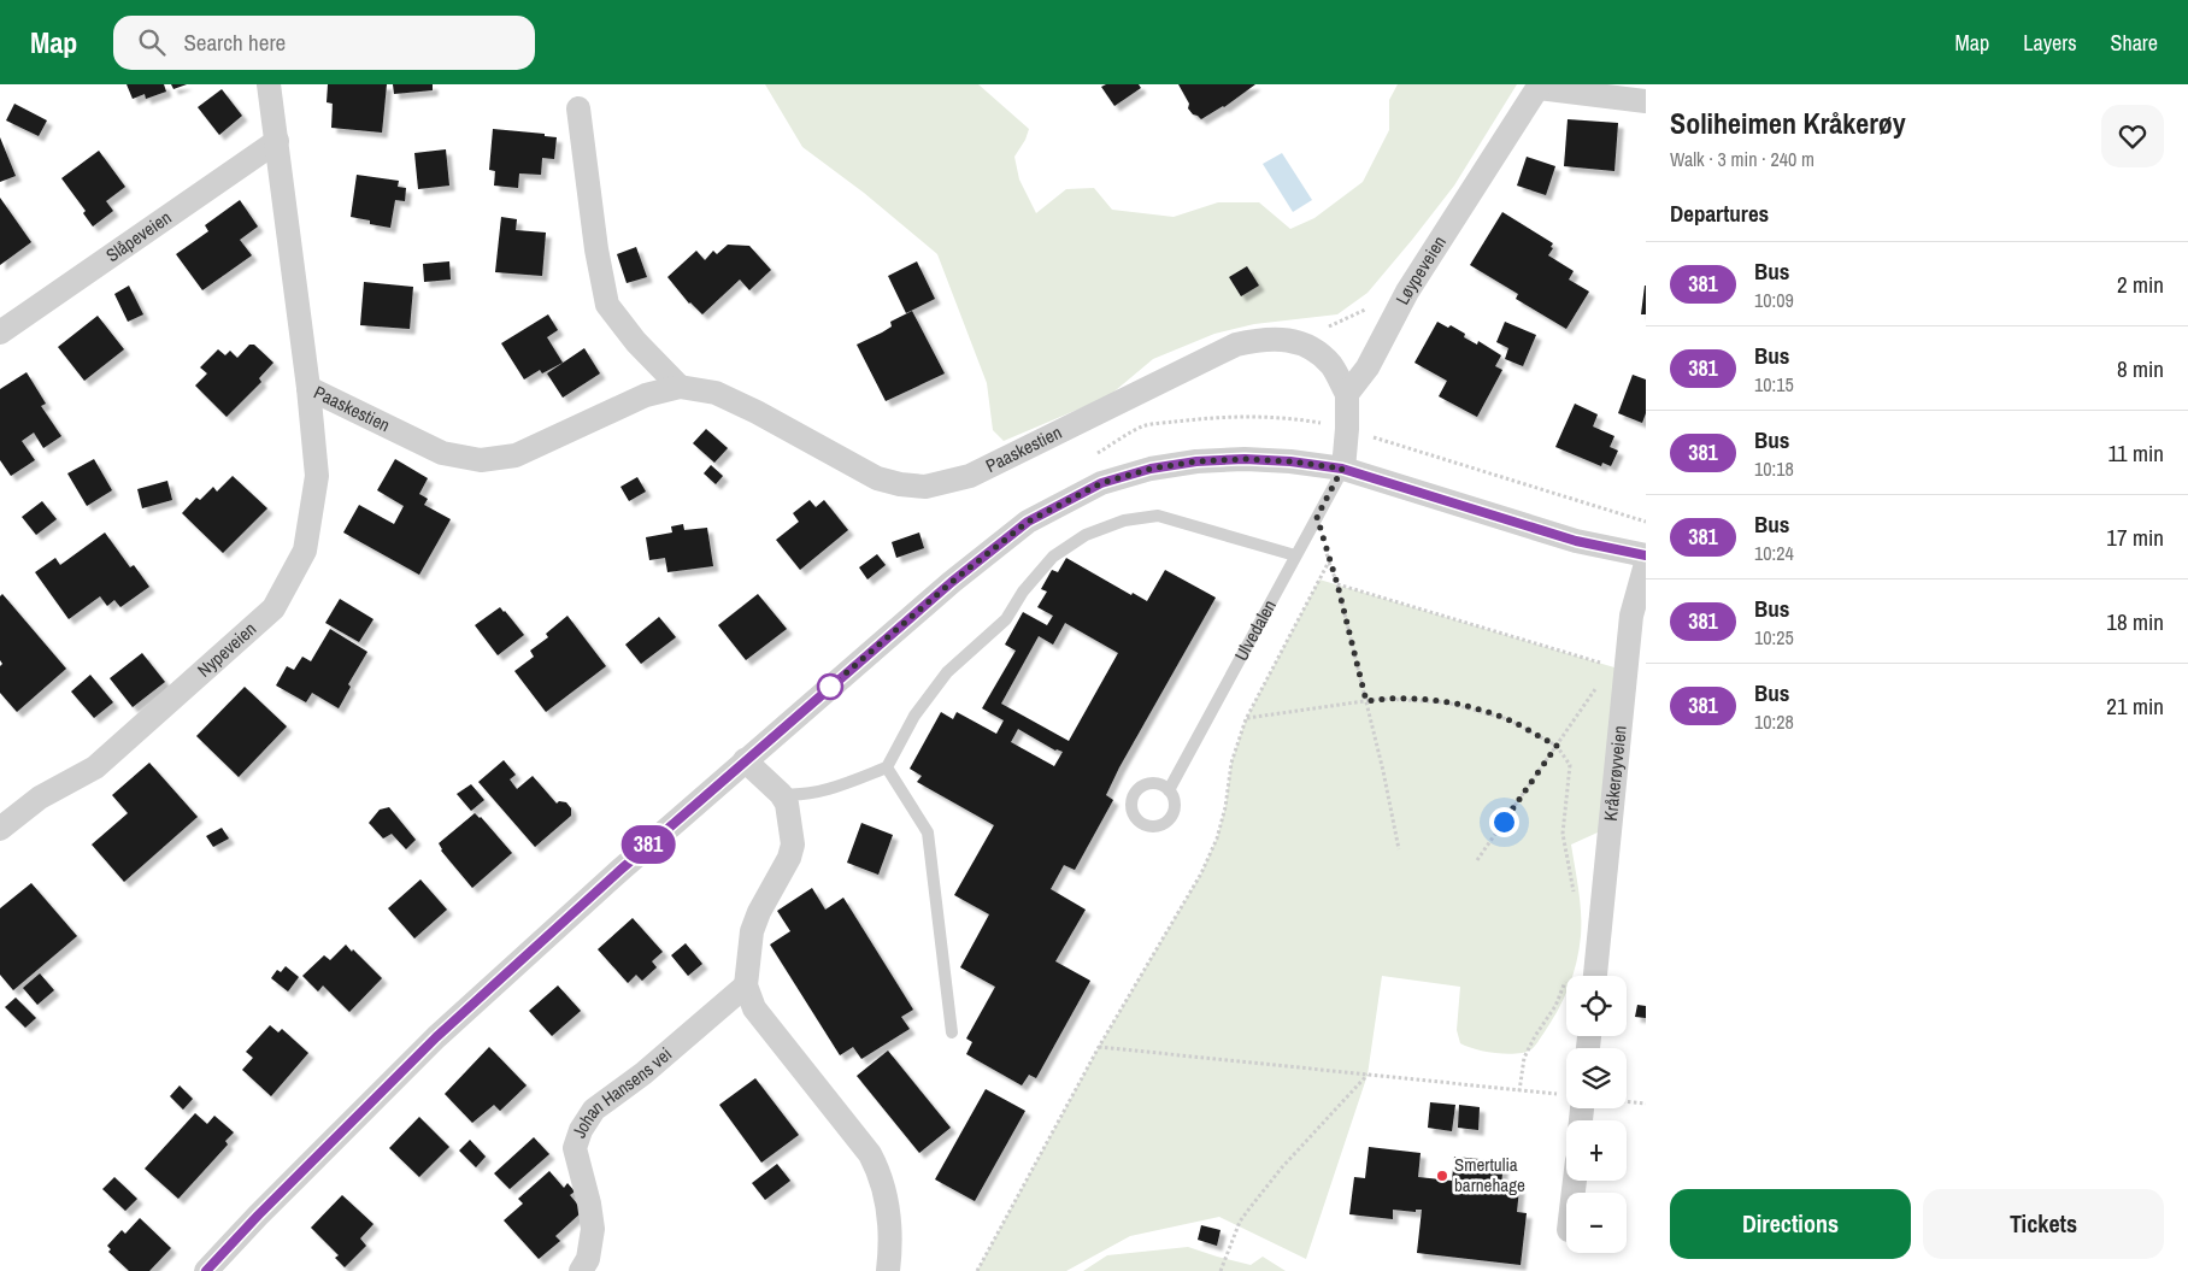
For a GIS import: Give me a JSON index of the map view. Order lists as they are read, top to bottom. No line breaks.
{"streets":{"street":["Slåpeveien","Løypeveien","Paaskestien","Nypeveien","Kråkerøyveien","Johan Hansens vei"],"lane":["Ulvedalen"]},"crossings":[["Slåpeveien","Paaskestien"],["Løypeveien","Paaskestien"],["Paaskestien","Nypeveien"]],"places":["Smertulia barnehage"],"lines":["bus line 381"],"page":{"header":"Map","search":"Search here","nav":["Map","Layers","Share"],"on_map":"381","heading":[["Soliheimen Kråkerøy","Walk · 3 min · 240 m"],"Departures"],"list":[{"mark":"381","name":"Bus","note":"10:09","value":"2 min"},{"mark":"381","name":"Bus","note":"10:15","value":"8 min"},{"mark":"381","name":"Bus","note":"10:18","value":"11 min"},{"mark":"381","name":"Bus","note":"10:24","value":"17 min"},{"mark":"381","name":"Bus","note":"10:25","value":"18 min"},{"mark":"381","name":"Bus","note":"10:28","value":"21 min"}],"map_buttons":["+","−"],"buttons":["Directions","Tickets"]}}
